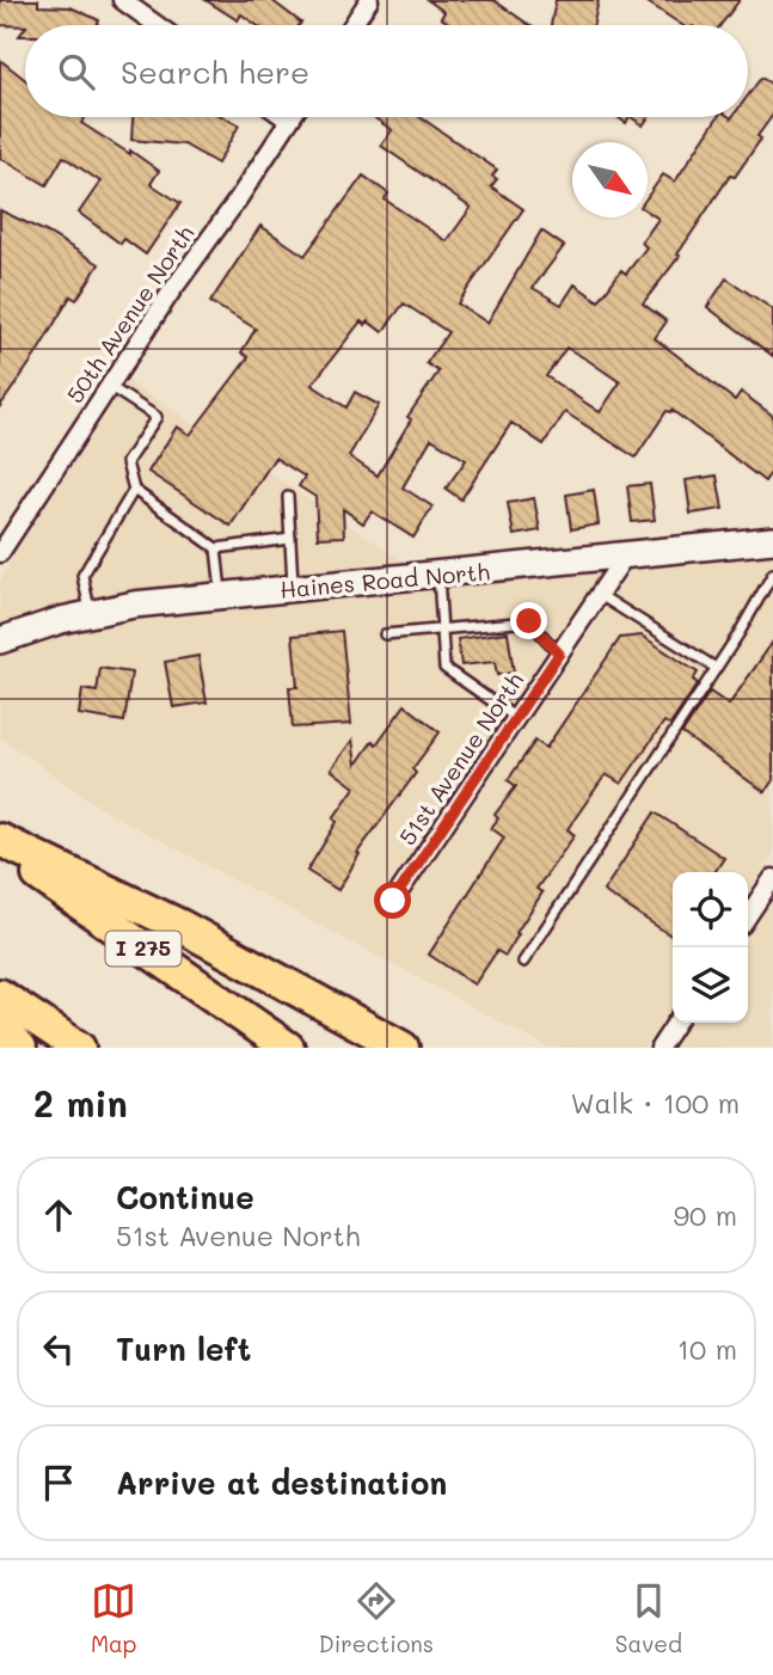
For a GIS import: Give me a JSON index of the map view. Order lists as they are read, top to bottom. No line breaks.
{"streets":{"highway":["I 275"],"street":["50th Avenue North","Haines Road North","51st Avenue North"]},"crossings":[["Haines Road North","51st Avenue North"]],"north":"bottom right","page":{"search":"Search here","heading":["2 min","Walk · 100 m"],"list":[["Continue","51st Avenue North","90 m"],["Turn left","10 m"],"Arrive at destination"],"nav":["Map","Directions","Saved"]}}
